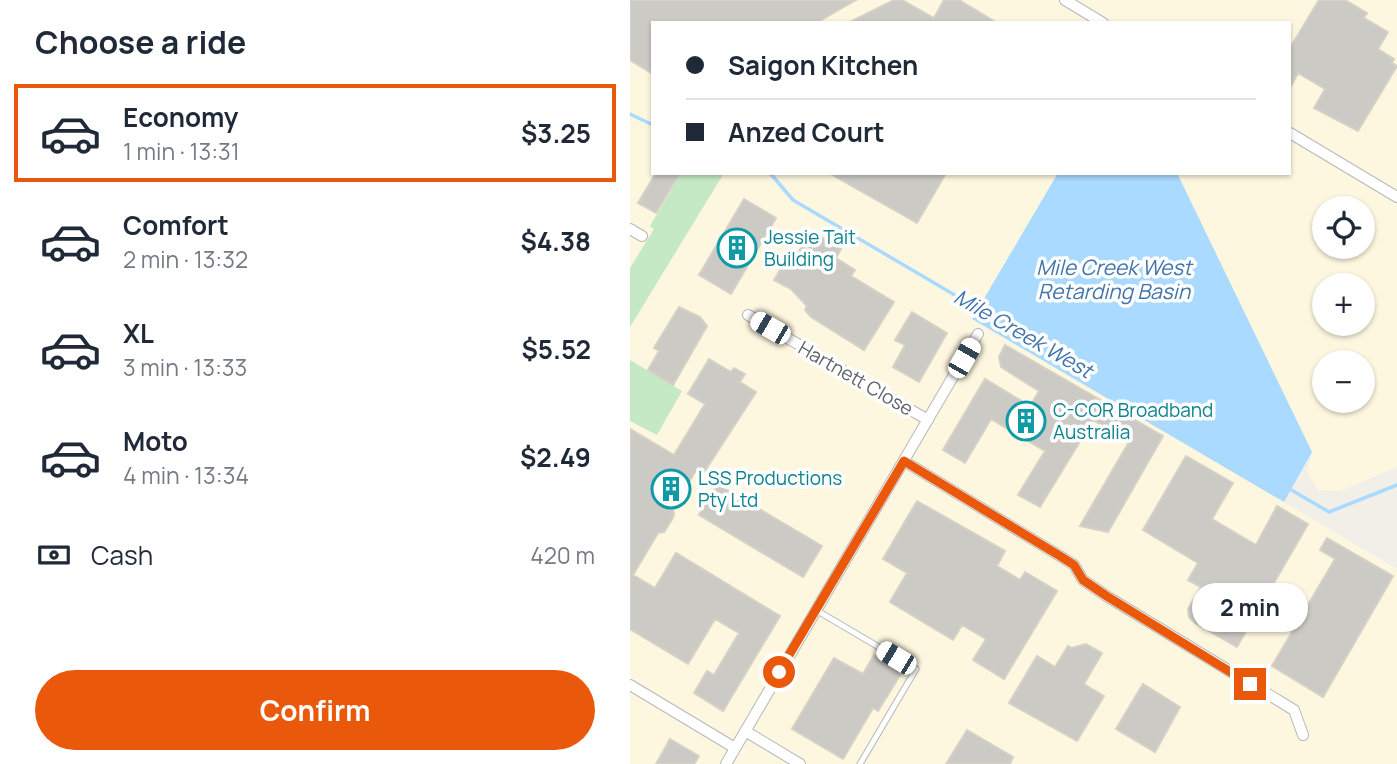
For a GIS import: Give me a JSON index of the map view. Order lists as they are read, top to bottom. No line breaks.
{"streets":{"street":["Hartnett Close"]},"water":["Mile Creek West Retarding Basin","Mile Creek West"],"places":{"building":["Jessie Tait Building","C-COR Broadband Australia","LSS Productions Pty Ltd"]},"page":{"heading":"Choose a ride","banner":["Saigon Kitchen","Anzed Court"],"list":[{"name":"Economy","note":"1 min · 13:31","value":"$3.25"},{"name":"Comfort","note":"2 min · 13:32","value":"$4.38"},{"name":"XL","note":"3 min · 13:33","value":"$5.52"},{"name":"Moto","note":"4 min · 13:34","value":"$2.49"}],"map_buttons":["+","−"],"pay":["Cash","420 m"],"bubble":"2 min","buttons":"Confirm"}}
